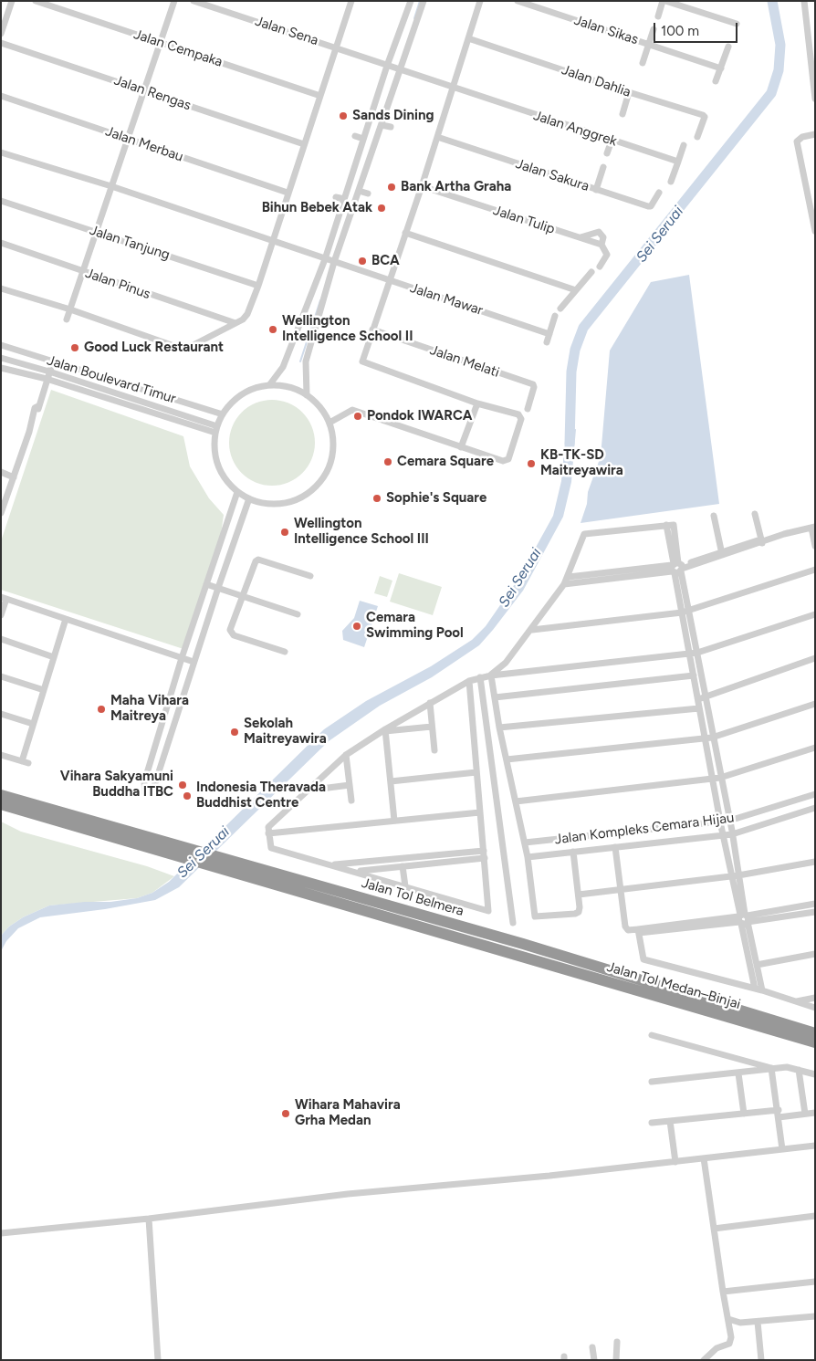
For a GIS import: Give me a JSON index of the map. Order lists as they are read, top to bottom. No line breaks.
{"streets":{"highway":["Jalan Tol Belmera","Jalan Tol Medan–Binjai"],"street":["Jalan Sikas","Jalan Sena","Jalan Cempaka","Jalan Dahlia","Jalan Rengas","Jalan Anggrek","Jalan Merbau","Jalan Sakura","Jalan Tulip","Jalan Tanjung","Jalan Pinus","Jalan Mawar","Jalan Melati","Jalan Boulevard Timur","Jalan Kompleks Cemara Hijau"]},"crossings":[["Jalan Sena","Jalan Anggrek"],["Jalan Tol Belmera","Jalan Tol Medan–Binjai"]],"water":["Sei Seruai"],"places":["Sands Dining","Bank Artha Graha","Bihun Bebek Atak","BCA","Wellington Intelligence School II","Good Luck Restaurant","Pondok IWARCA","Cemara Square","KB-TK-SD Maitreyawira","Sophie's Square","Wellington Intelligence School III","Cemara Swimming Pool","Maha Vihara Maitreya","Sekolah Maitreyawira","Vihara Sakyamuni Buddha ITBC","Indonesia Theravada Buddhist Centre","Wihara Mahavira Grha Medan"],"scale_bar":"100 m"}
